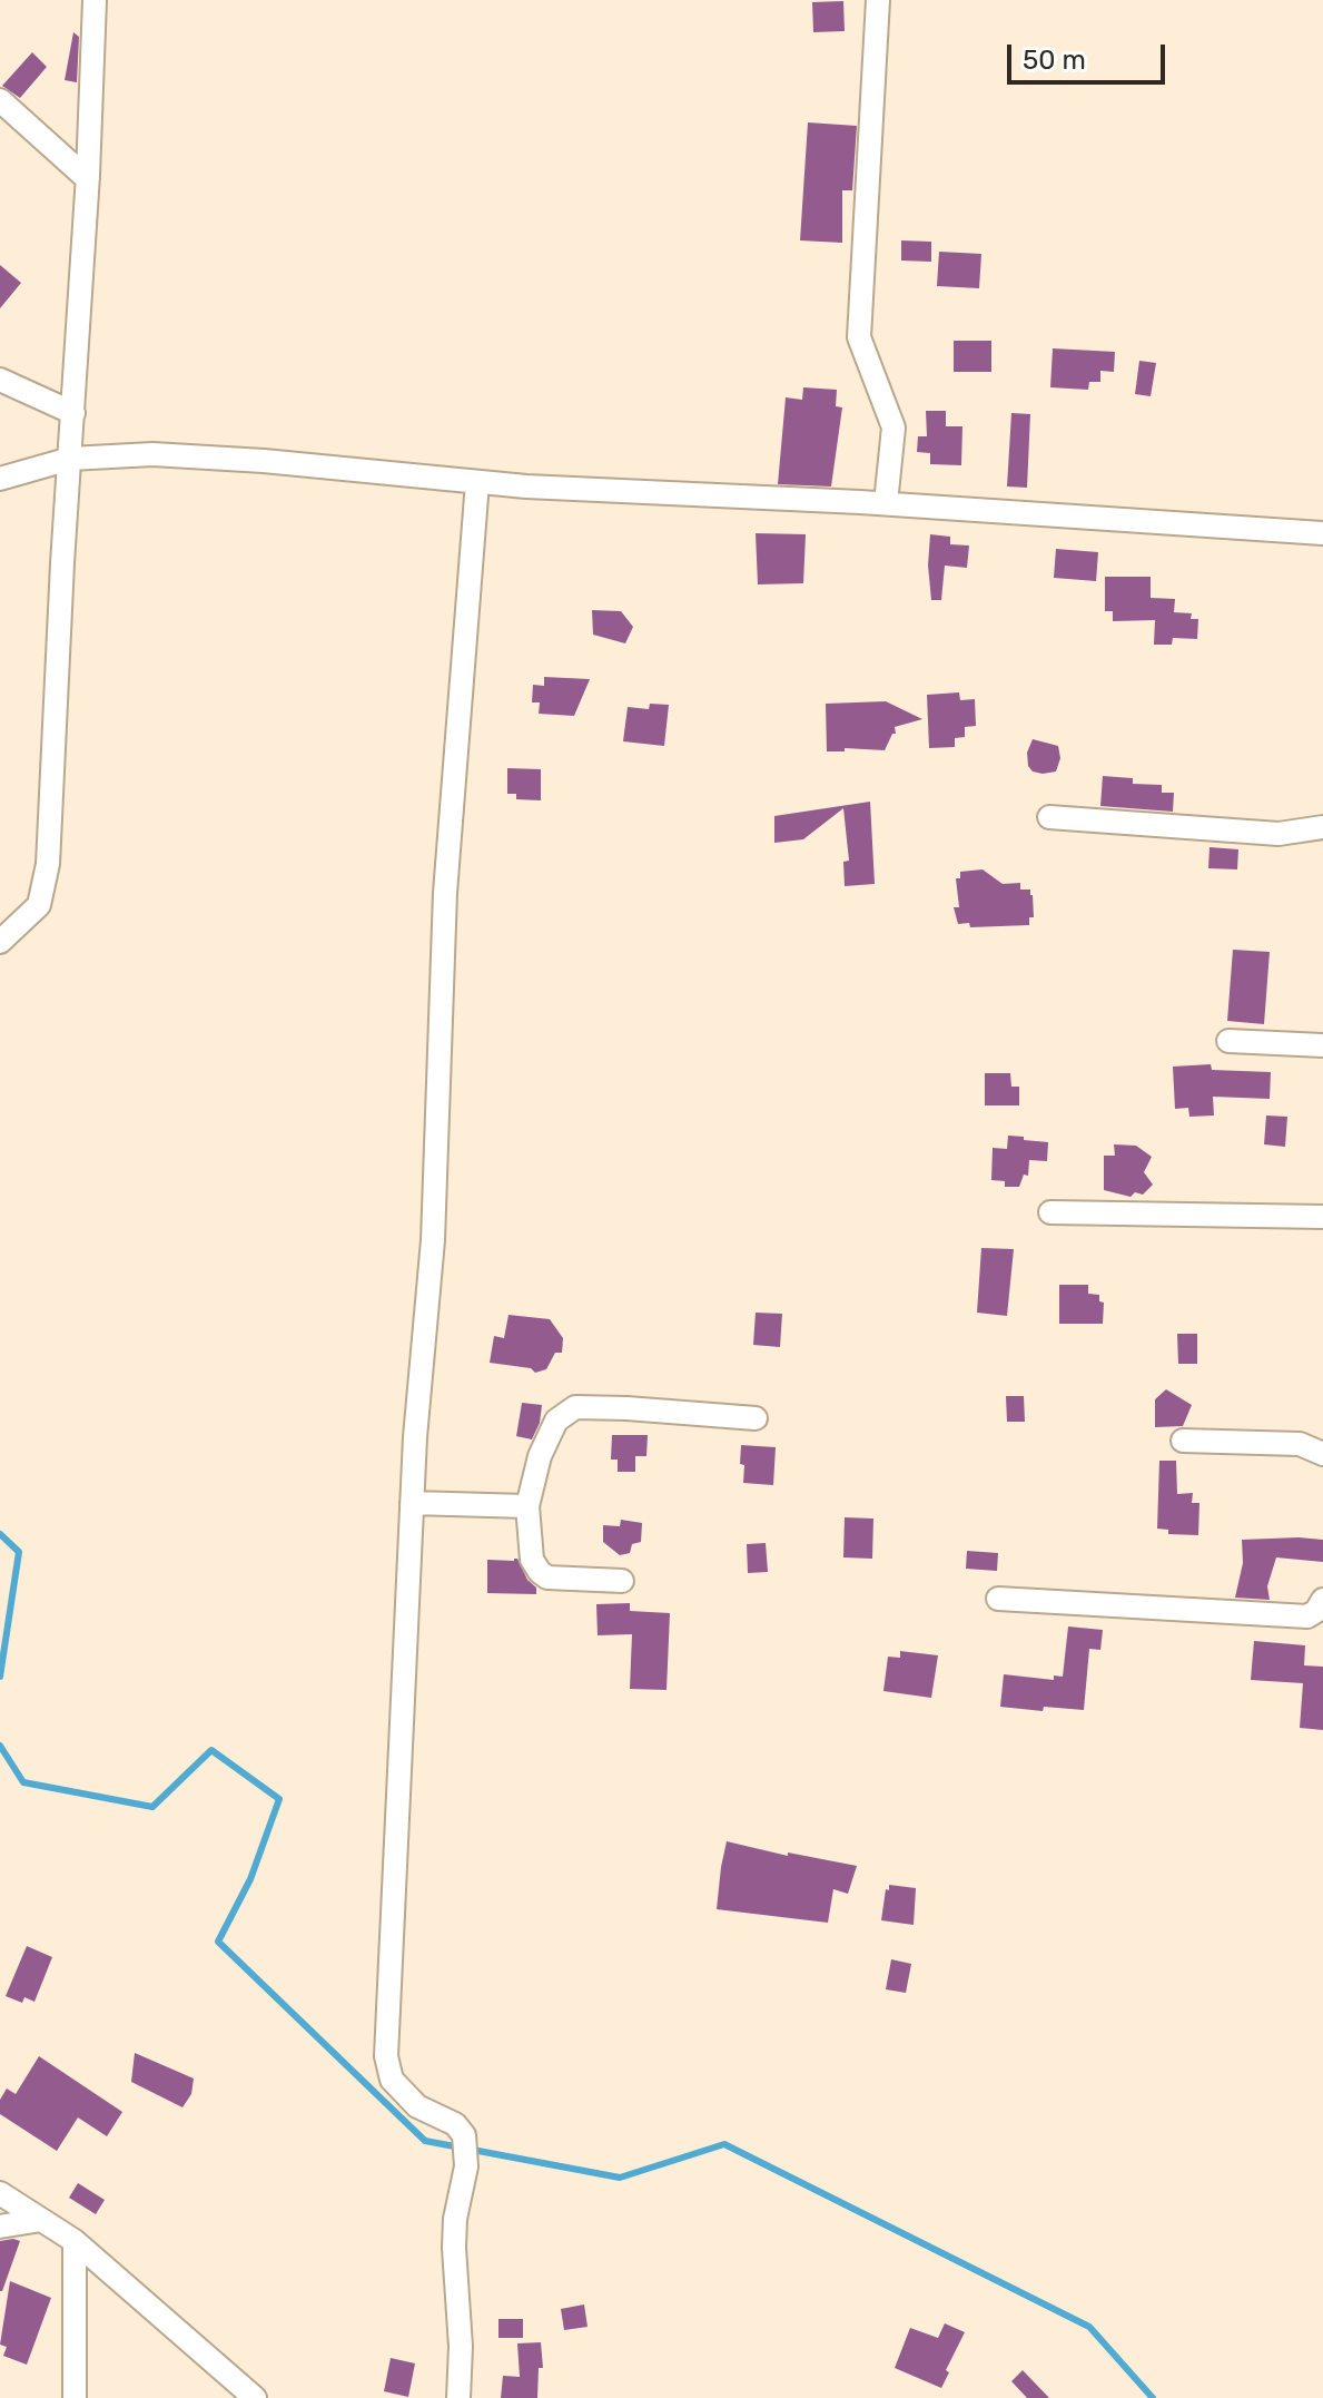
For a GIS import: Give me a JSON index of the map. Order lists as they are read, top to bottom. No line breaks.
{"scale_bar":"50 m"}
